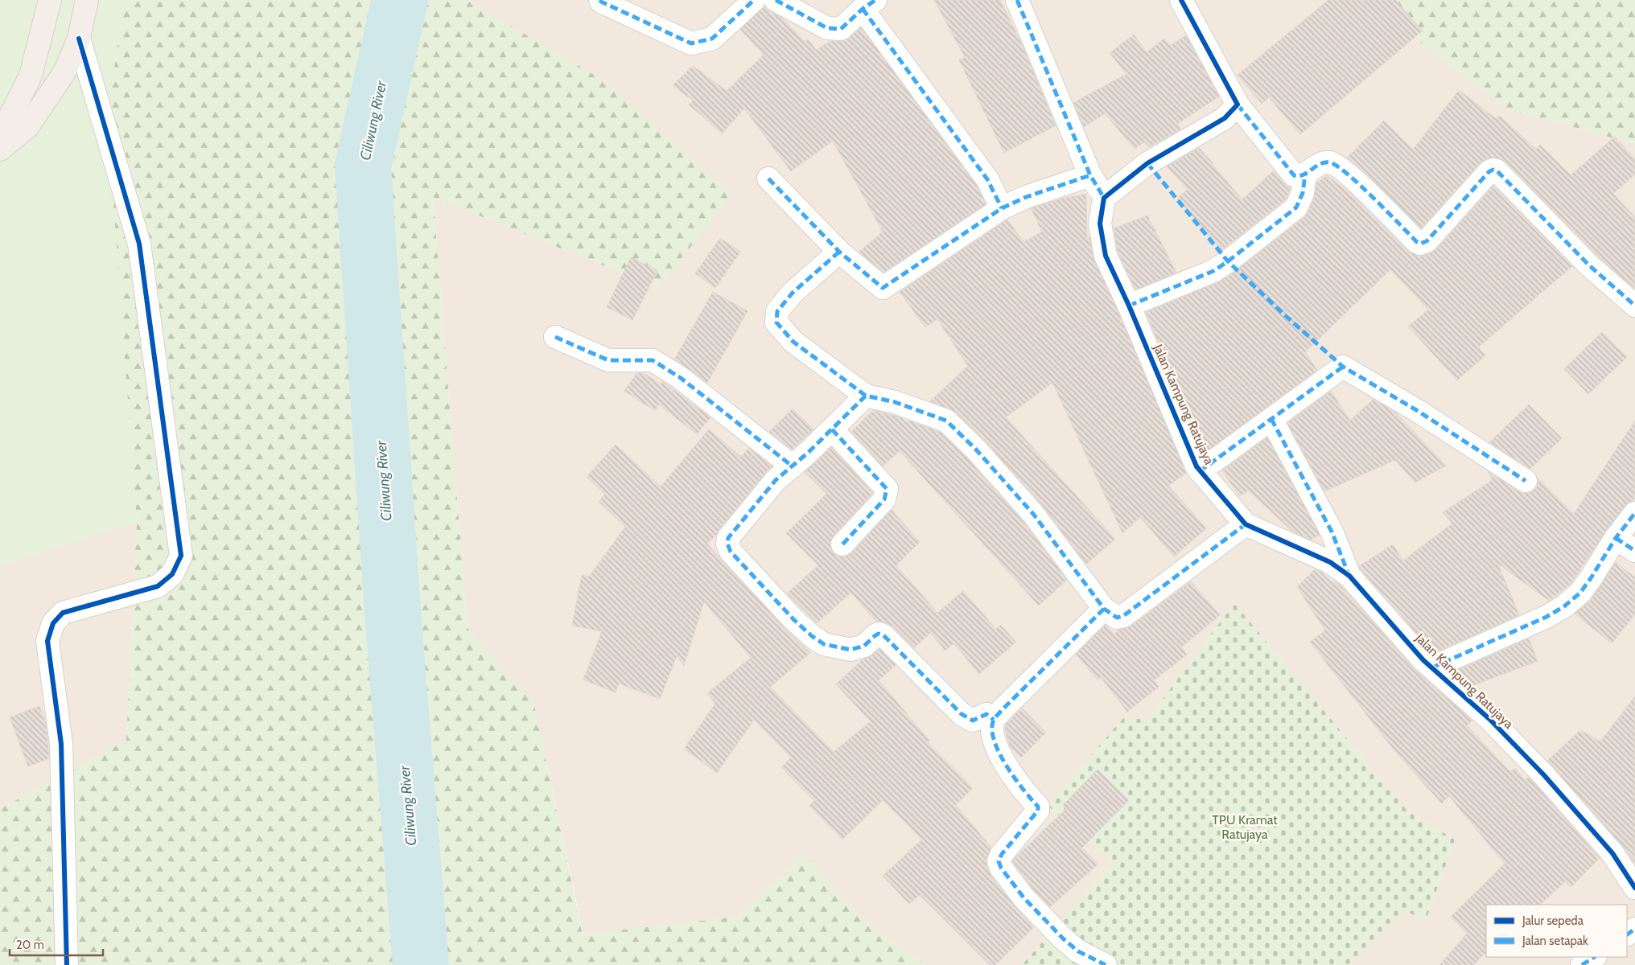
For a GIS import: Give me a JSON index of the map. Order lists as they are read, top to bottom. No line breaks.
{"streets":{"street":["Jalan Kampung Ratujaya"]},"water":["Ciliwung River"],"parks":["TPU Kramat Ratujaya"],"legend":["Jalur sepeda","Jalan setapak"],"scale_bar":"20 m"}
